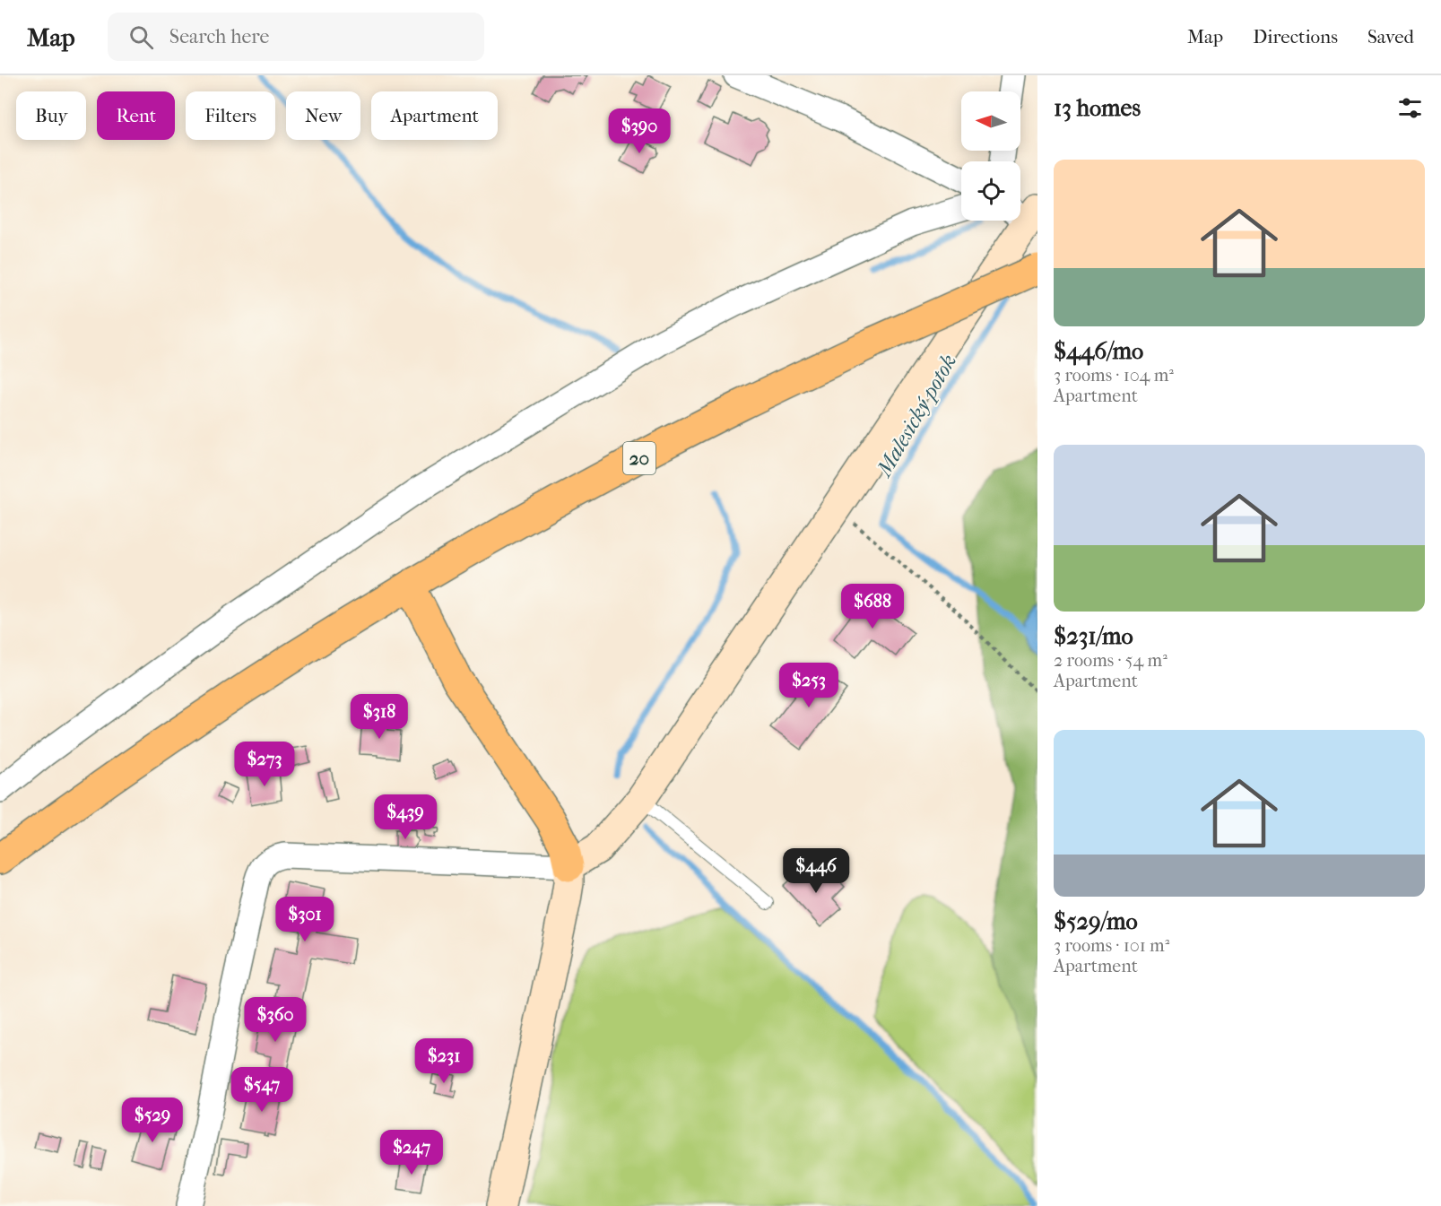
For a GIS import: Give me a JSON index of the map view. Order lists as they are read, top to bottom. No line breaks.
{"streets":{"main road":["20"]},"water":["Malesický potok"],"north":"left","page":{"header":"Map","search":"Search here","nav":["Map","Directions","Saved"],"heading":"13 homes","chip":["Buy","Rent","Filters","New","Apartment"],"price":["$390","$688","$253","$318","$273","$439","$446","$301","$360","$231","$547","$529","$247"],"list":[{"name":"$446/mo","note":"3 rooms · 104 m² · Apartment"},{"name":"$231/mo","note":"2 rooms · 54 m² · Apartment"},{"name":"$529/mo","note":"3 rooms · 101 m² · Apartment"}]}}
